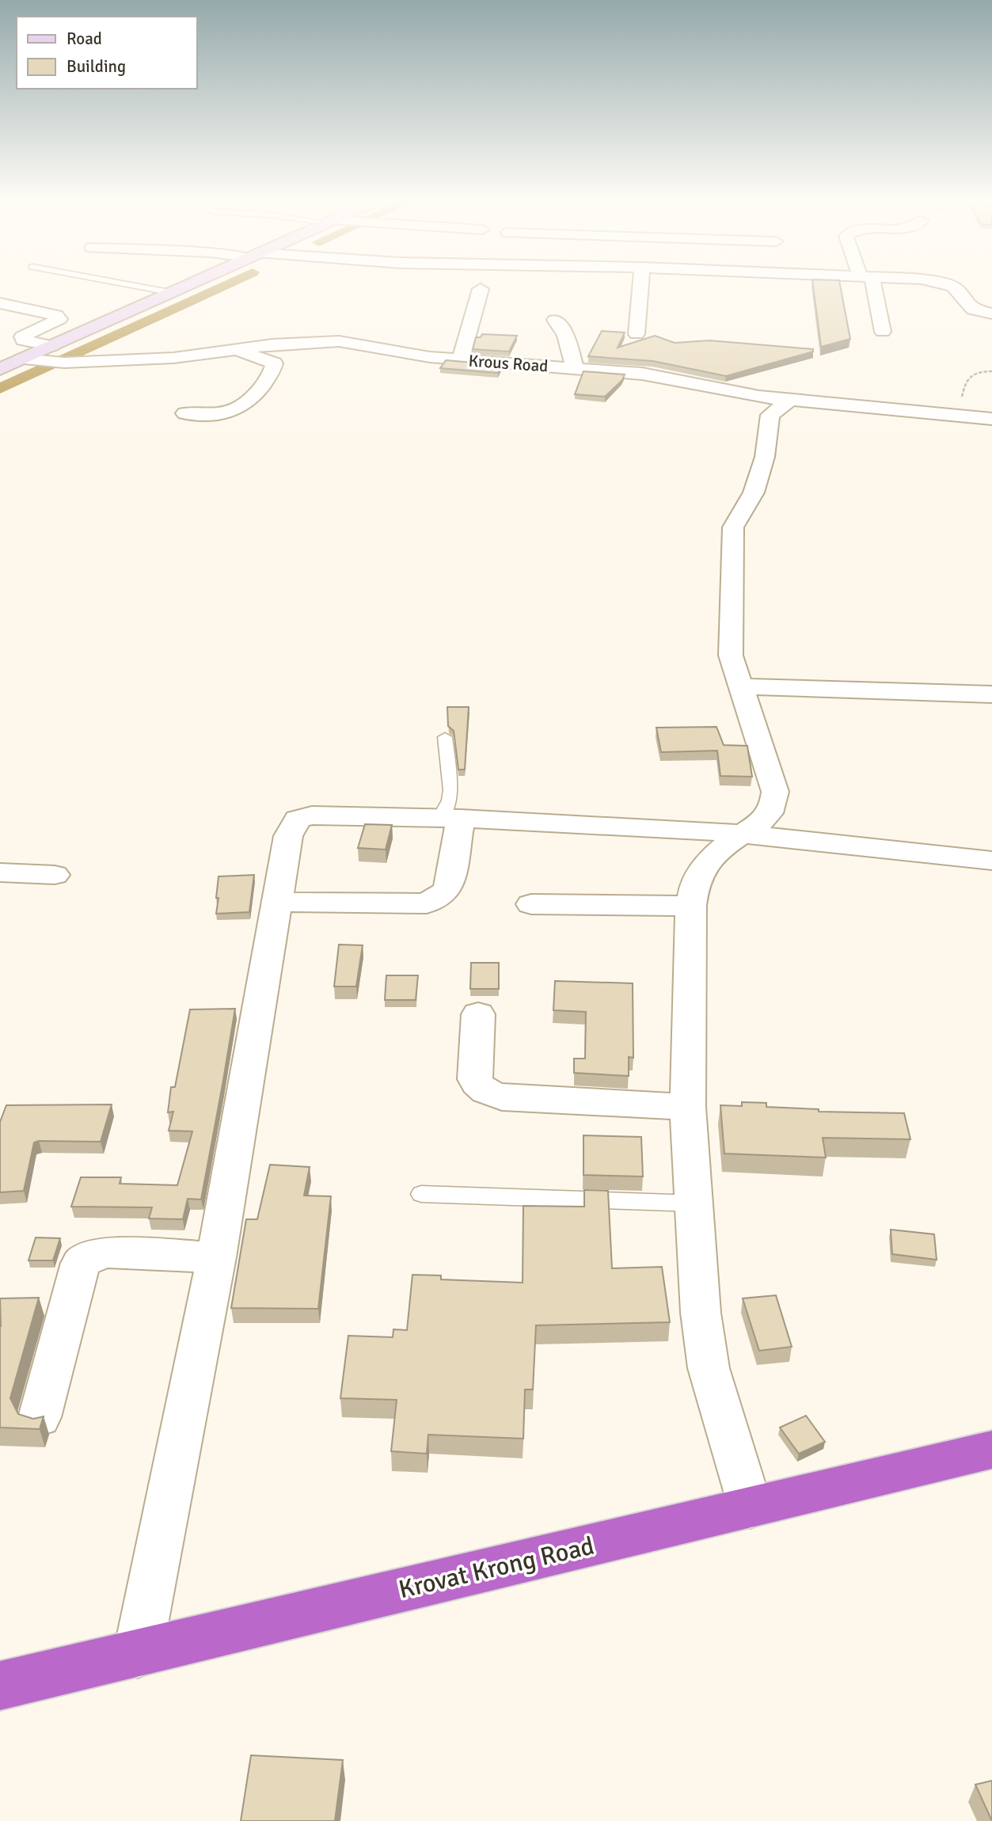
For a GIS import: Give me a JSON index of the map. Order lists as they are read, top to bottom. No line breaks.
{"streets":{"highway":["Krovat Krong Road"],"street":["Krous Road"]},"legend":["Road","Building"]}
